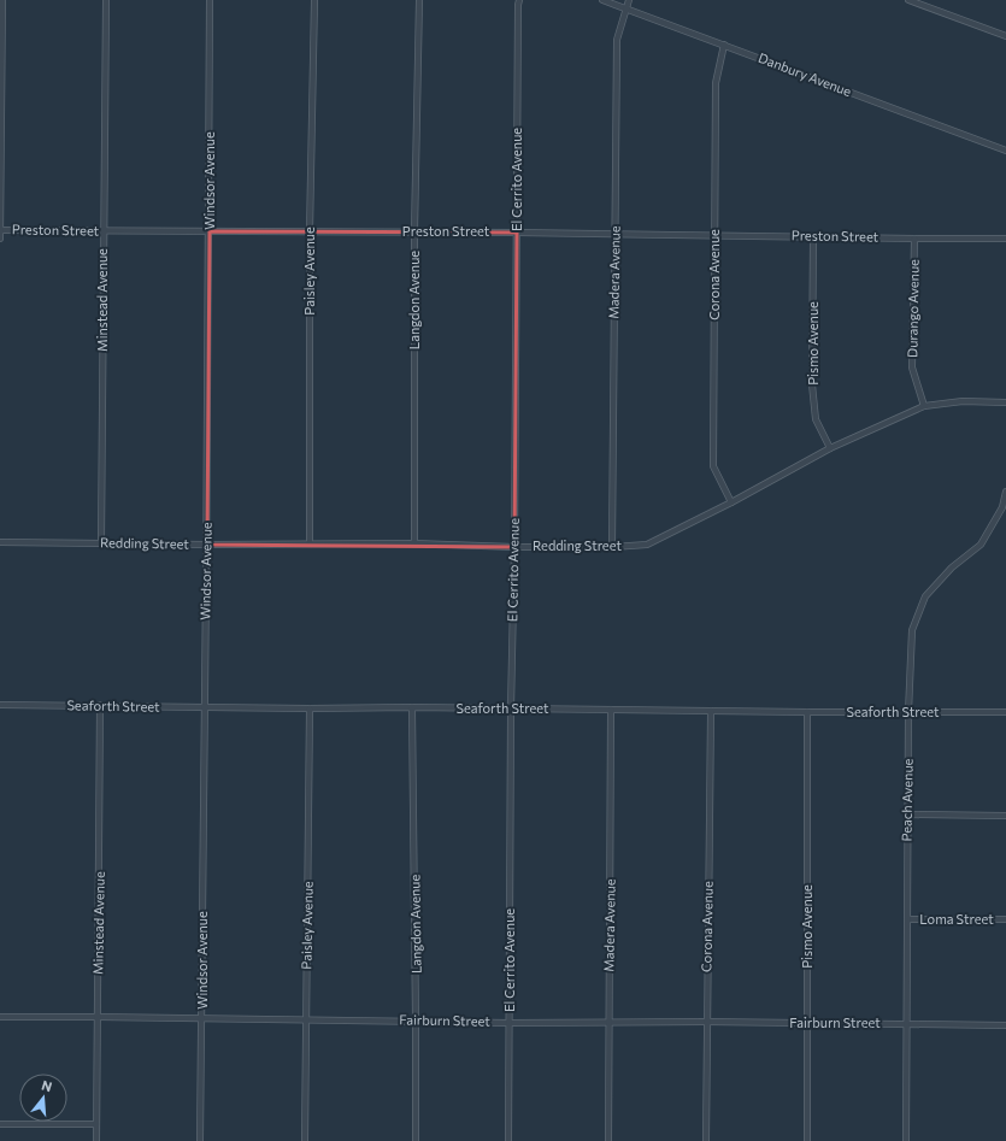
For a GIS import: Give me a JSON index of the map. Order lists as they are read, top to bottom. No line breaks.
{"streets":{"street":["Danbury Avenue","El Cerrito Avenue","Windsor Avenue","Preston Street","Paisley Avenue","Madera Avenue","Corona Avenue","Minstead Avenue","Langdon Avenue","Durango Avenue","Pismo Avenue","Redding Street","Seaforth Street","Peach Avenue","Loma Street","Fairburn Street"]},"crossings":[["Danbury Avenue","Madera Avenue"],["Danbury Avenue","Corona Avenue"],["El Cerrito Avenue","Preston Street"],["El Cerrito Avenue","Redding Street"],["El Cerrito Avenue","Seaforth Street"],["El Cerrito Avenue","Fairburn Street"],["Windsor Avenue","Preston Street"],["Windsor Avenue","Redding Street"],["Windsor Avenue","Seaforth Street"],["Windsor Avenue","Fairburn Street"],["Preston Street","Paisley Avenue"],["Preston Street","Madera Avenue"],["Preston Street","Corona Avenue"],["Preston Street","Minstead Avenue"],["Preston Street","Langdon Avenue"],["Preston Street","Durango Avenue"],["Preston Street","Pismo Avenue"],["Paisley Avenue","Redding Street"],["Paisley Avenue","Seaforth Street"],["Paisley Avenue","Fairburn Street"],["Madera Avenue","Redding Street"],["Madera Avenue","Seaforth Street"],["Madera Avenue","Fairburn Street"],["Corona Avenue","Redding Street"],["Corona Avenue","Seaforth Street"],["Corona Avenue","Fairburn Street"],["Minstead Avenue","Redding Street"],["Minstead Avenue","Seaforth Street"],["Minstead Avenue","Fairburn Street"],["Langdon Avenue","Redding Street"],["Langdon Avenue","Seaforth Street"],["Langdon Avenue","Fairburn Street"],["Durango Avenue","Redding Street"],["Pismo Avenue","Redding Street"],["Pismo Avenue","Seaforth Street"],["Pismo Avenue","Fairburn Street"],["Seaforth Street","Peach Avenue"],["Peach Avenue","Loma Street"],["Peach Avenue","Fairburn Street"]],"north":"top"}
